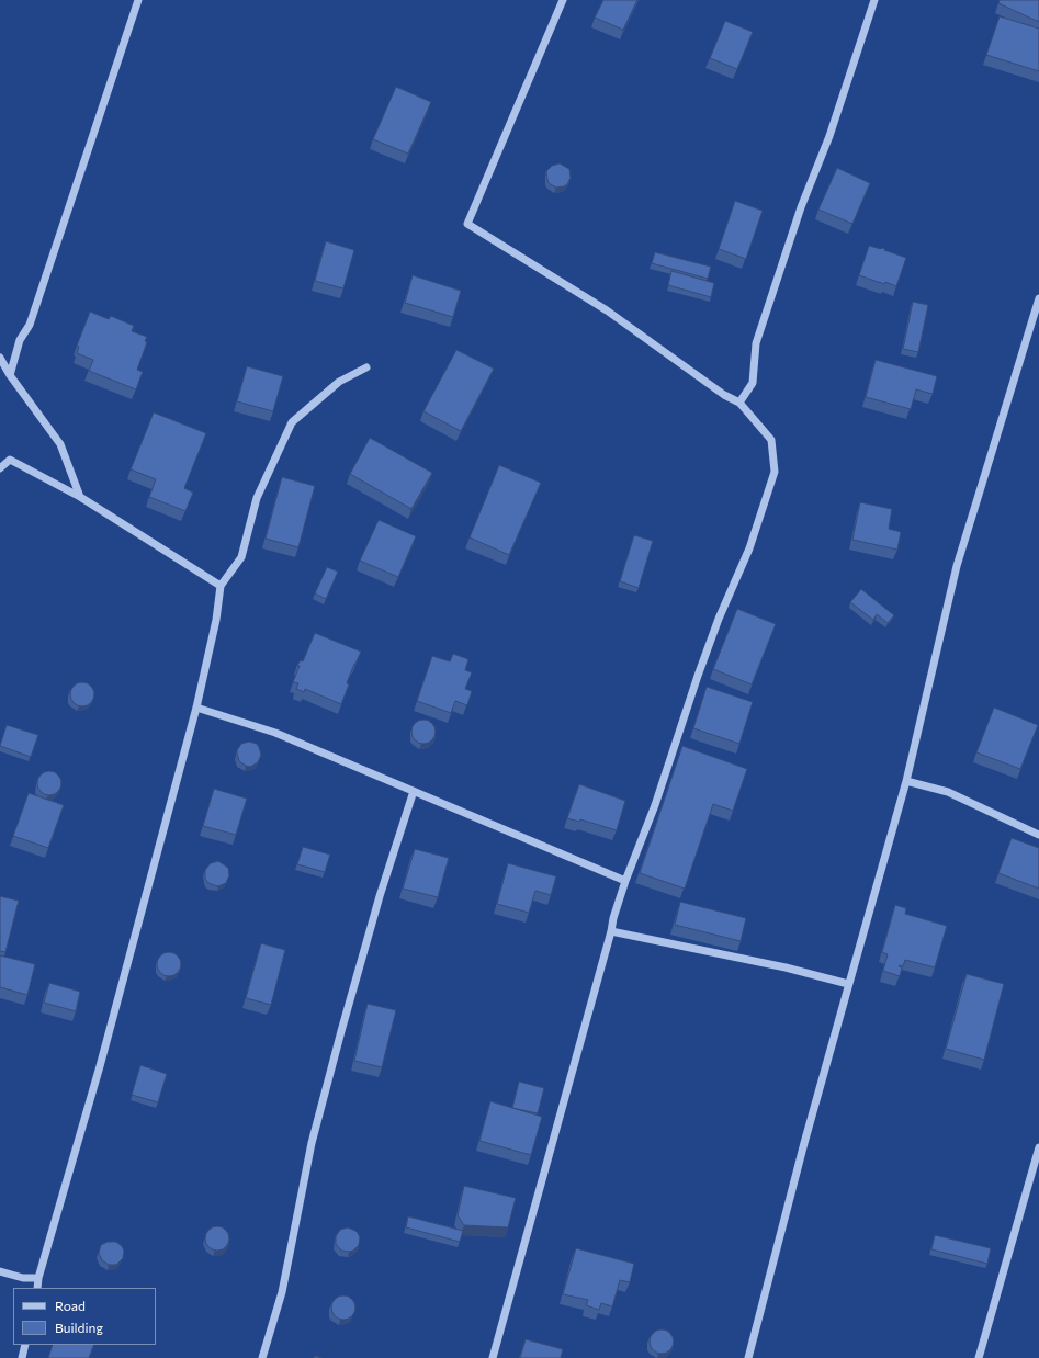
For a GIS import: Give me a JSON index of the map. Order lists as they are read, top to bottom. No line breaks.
{"legend":["Road","Building"]}
